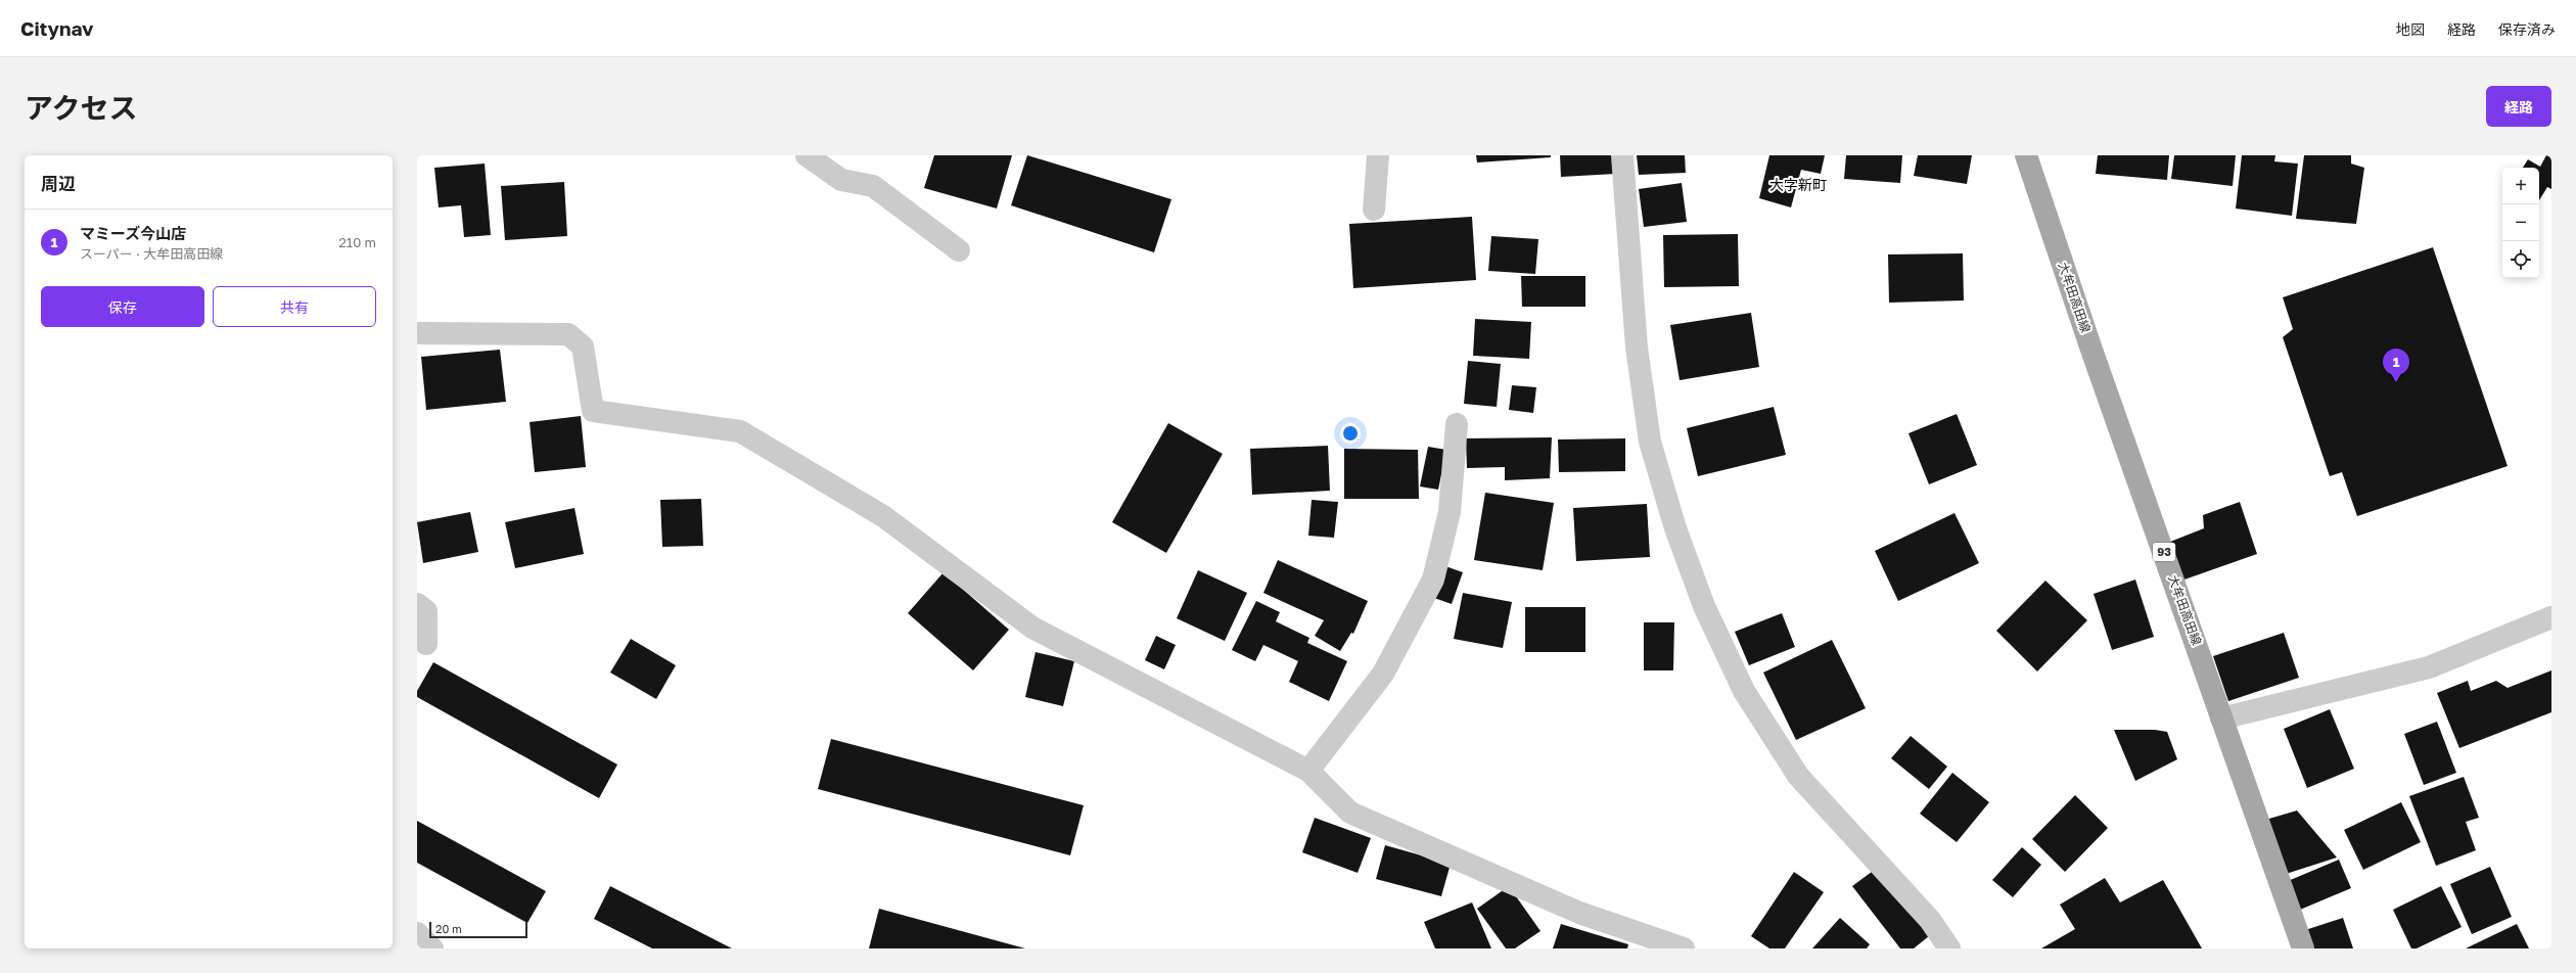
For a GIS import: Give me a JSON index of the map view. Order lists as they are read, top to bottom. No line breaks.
{"streets":{"main road":["大牟田高田線","93"]},"districts":["大字新町"],"scale_bar":"20 m","page":{"header":"Citynav","nav":["地図","経路","保存済み"],"title":"アクセス","buttons":["経路",["保存","共有"]],"heading":"周辺","map_buttons":["+","−"],"list":[{"mark":"1","name":"マミーズ今山店","note":"スーパー · 大牟田高田線","value":"210 m"}],"pins":"1","scale":"20 m"}}
